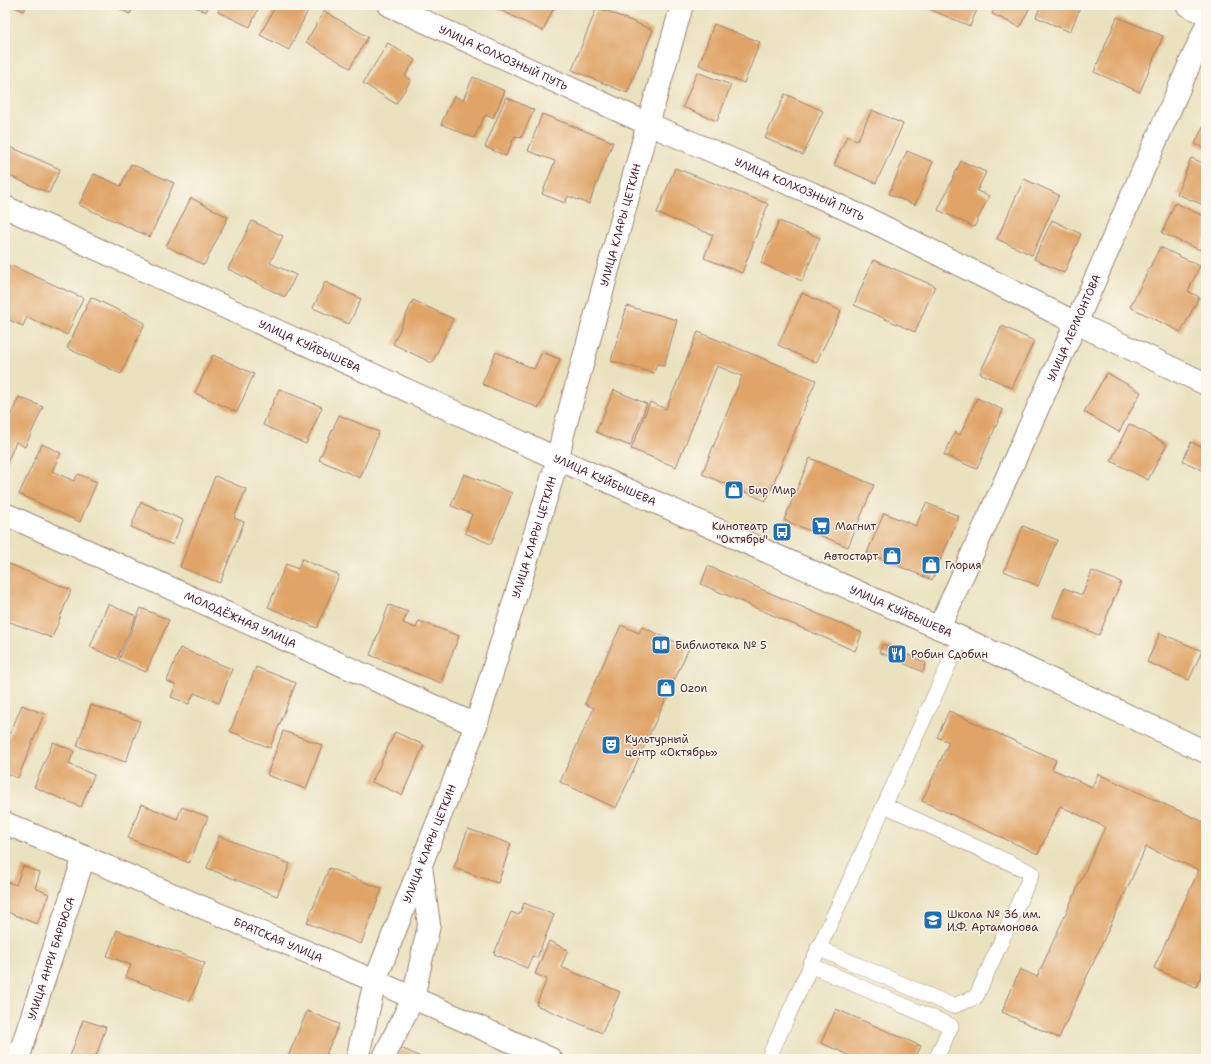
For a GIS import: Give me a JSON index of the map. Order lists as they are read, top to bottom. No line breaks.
{"streets":{"street":["УЛИЦА КОЛХОЗНЫЙ ПУТЬ","УЛИЦА КЛАРЫ ЦЕТКИН","УЛИЦА ЛЕРМОНТОВА","УЛИЦА КУЙБЫШЕВА","МОЛОДЁЖНАЯ УЛИЦА","БРАТСКАЯ УЛИЦА","УЛИЦА АНРИ БАРБЮСА"]},"crossings":[["УЛИЦА КОЛХОЗНЫЙ ПУТЬ","УЛИЦА КЛАРЫ ЦЕТКИН"],["УЛИЦА КОЛХОЗНЫЙ ПУТЬ","УЛИЦА ЛЕРМОНТОВА"],["УЛИЦА КЛАРЫ ЦЕТКИН","УЛИЦА КУЙБЫШЕВА"],["УЛИЦА КЛАРЫ ЦЕТКИН","МОЛОДЁЖНАЯ УЛИЦА"],["УЛИЦА КЛАРЫ ЦЕТКИН","БРАТСКАЯ УЛИЦА"],["УЛИЦА ЛЕРМОНТОВА","УЛИЦА КУЙБЫШЕВА"],["БРАТСКАЯ УЛИЦА","УЛИЦА АНРИ БАРБЮСА"]],"places":{"shop":["Бир Мир","Автостарт","Глория","Ozon"],"supermarket":["Магнит"],"bus stop":["Кинотеатр \"Октябрь\""],"library":["Библиотека № 5"],"restaurant":["Робин Сдобин"],"theatre":["Культурный центр «Октябрь»"],"school or university":["Школа № 36 им. И.Ф. Артамонова"]}}
